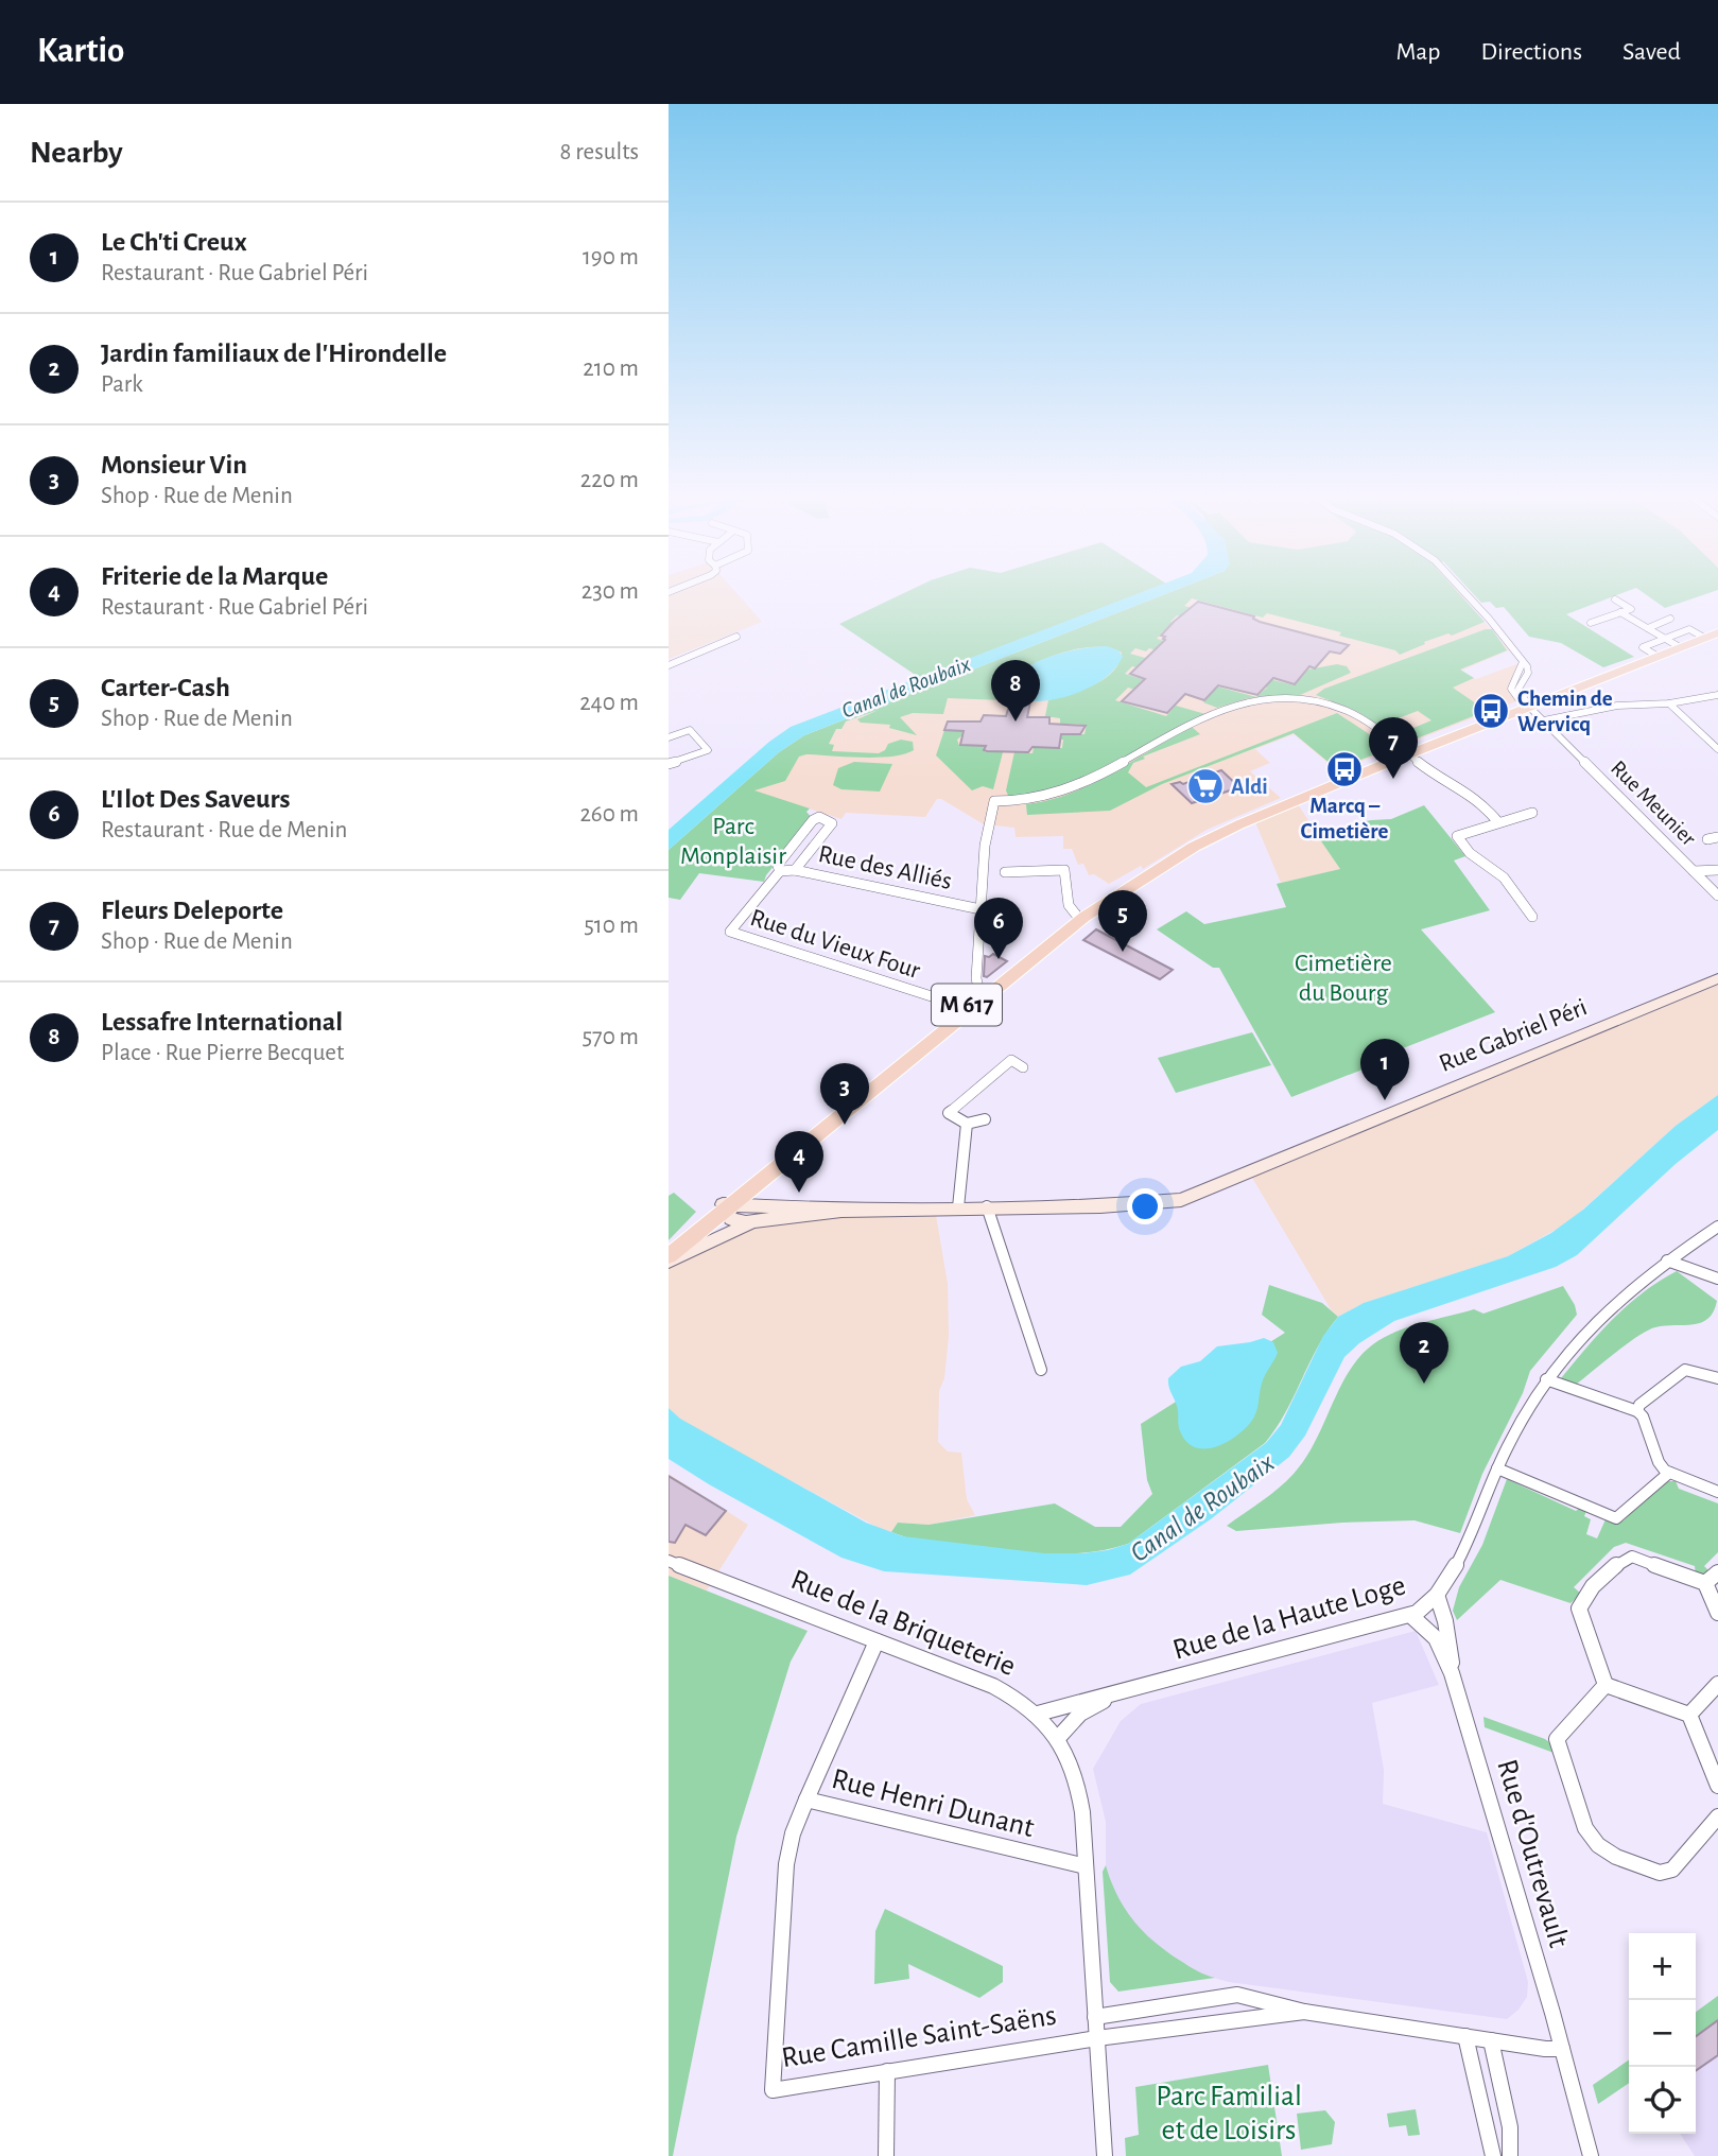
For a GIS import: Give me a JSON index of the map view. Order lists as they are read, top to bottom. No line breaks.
{"streets":{"main road":["M 617","Rue Gabriel Péri"],"street":["Rue Meunier","Rue des Alliés","Rue du Vieux Four","Rue de la Haute Loge","Rue de la Briqueterie","Rue Henri Dunant","Rue d'Outrevault","Rue Camille Saint-Saëns"]},"crossings":[["Rue Meunier","M 617"],["Rue des Alliés","Rue du Vieux Four"],["Rue du Vieux Four","M 617"],["M 617","Rue Gabriel Péri"],["Rue de la Haute Loge","Rue de la Briqueterie"],["Rue de la Haute Loge","Rue d'Outrevault"],["Rue de la Briqueterie","Rue Henri Dunant"],["Rue de la Briqueterie","Rue Camille Saint-Saëns"],["Rue Henri Dunant","Rue Camille Saint-Saëns"]],"water":["Canal de Roubaix"],"parks":["Parc Monplaisir","Cimetière du Bourg","Parc Familial et de Loisirs"],"places":{"bus stop":["Chemin de Wervicq","Marcq – Cimetière"],"supermarket":["Aldi"]},"page":{"header":"Kartio","nav":["Map","Directions","Saved"],"heading":["Nearby","8 results"],"list":[{"mark":"1","name":"Le Ch'ti Creux","note":"Restaurant · Rue Gabriel Péri","value":"190 m"},{"mark":"2","name":"Jardin familiaux de l'Hirondelle","note":"Park","value":"210 m"},{"mark":"3","name":"Monsieur Vin","note":"Shop · Rue de Menin","value":"220 m"},{"mark":"4","name":"Friterie de la Marque","note":"Restaurant · Rue Gabriel Péri","value":"230 m"},{"mark":"5","name":"Carter-Cash","note":"Shop · Rue de Menin","value":"240 m"},{"mark":"6","name":"L'Ilot Des Saveurs","note":"Restaurant · Rue de Menin","value":"260 m"},{"mark":"7","name":"Fleurs Deleporte","note":"Shop · Rue de Menin","value":"510 m"},{"mark":"8","name":"Lessafre International","note":"Place · Rue Pierre Becquet","value":"570 m"}],"pins":["8","7","5","6","1","3","4","2"],"map_buttons":["+","−"]}}
